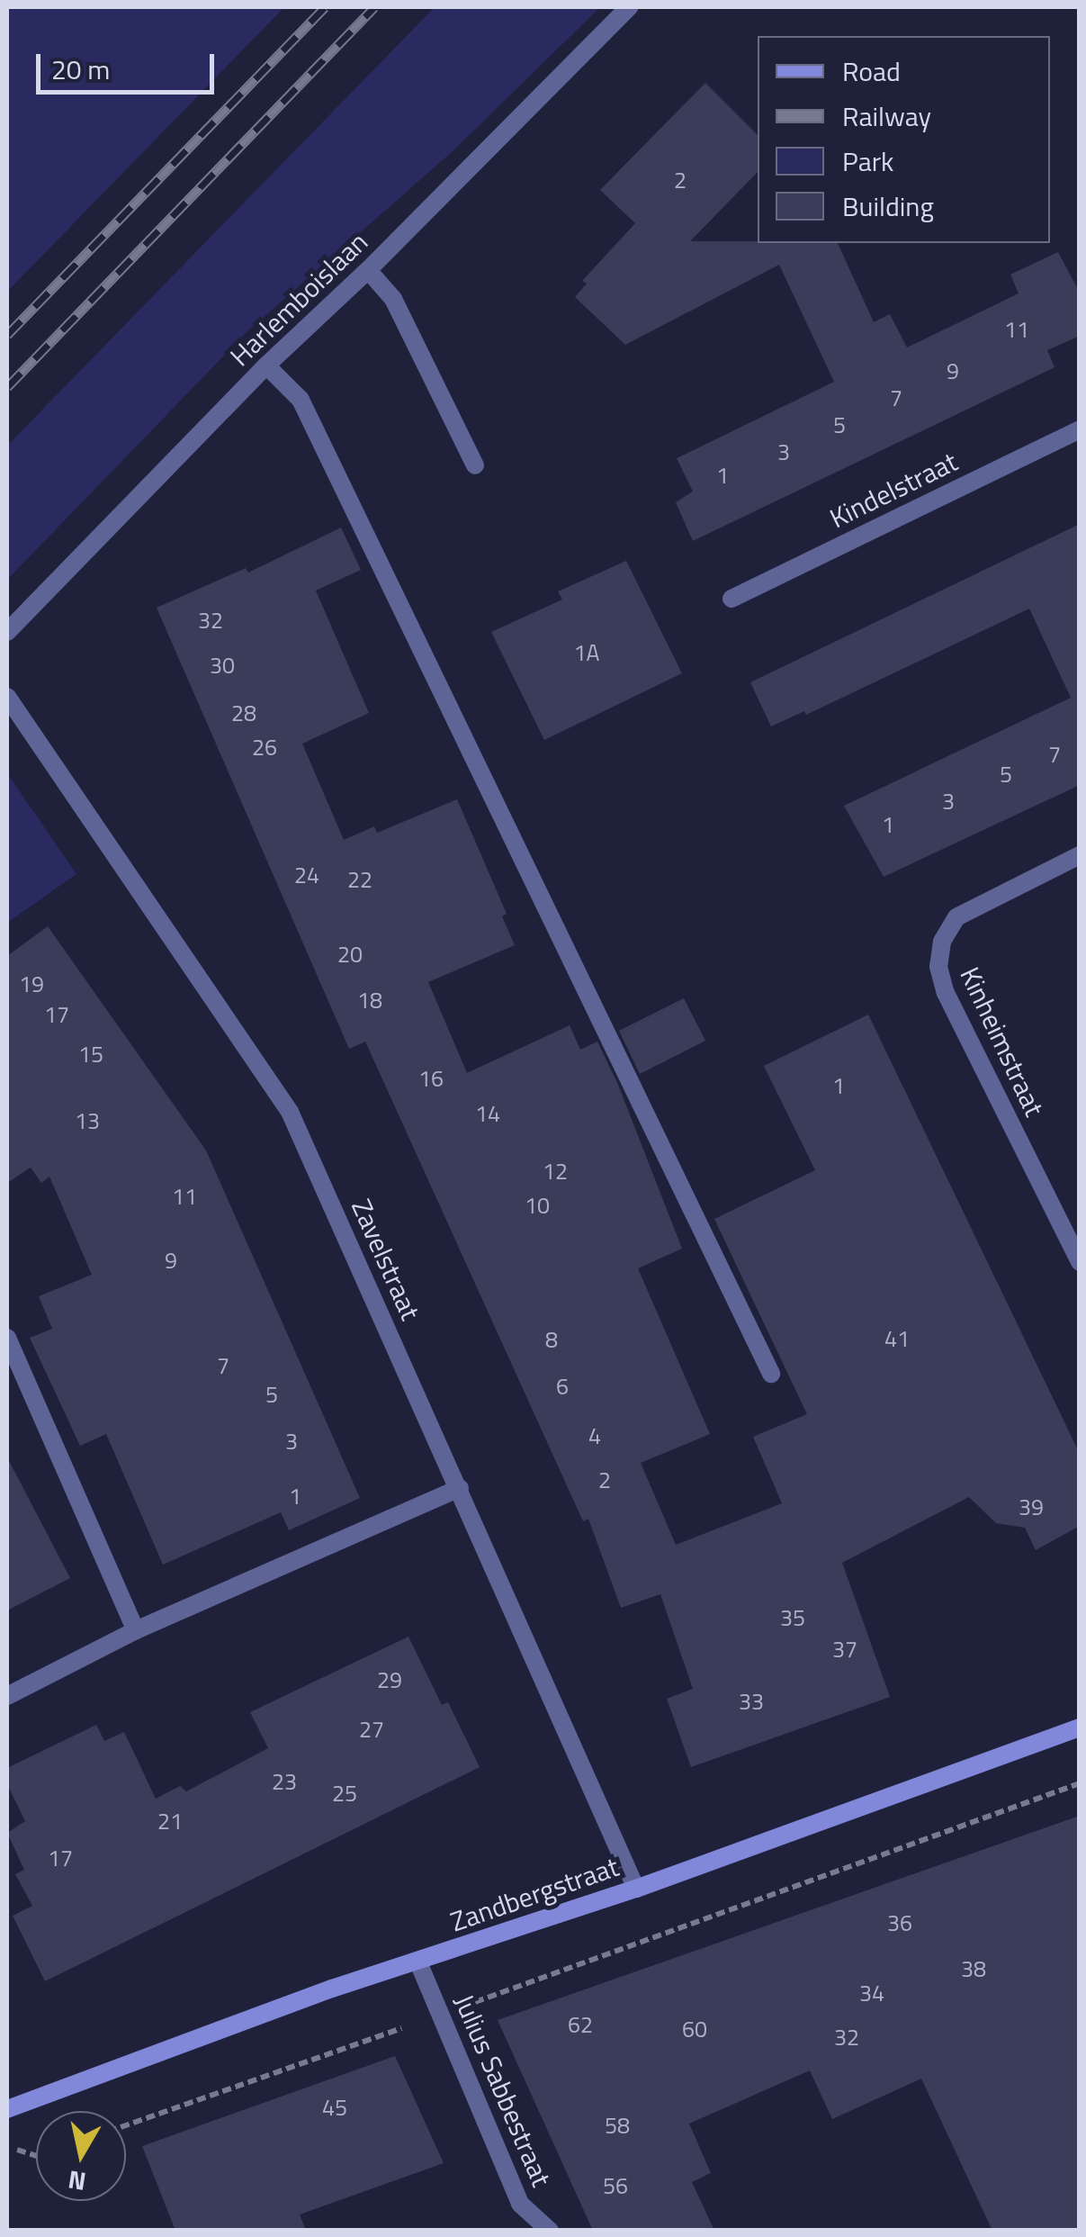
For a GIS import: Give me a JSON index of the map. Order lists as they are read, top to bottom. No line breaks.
{"streets":{"street":["Harlemboislaan","Kindelstraat","Kinheimstraat","Zavelstraat","Zandbergstraat","Julius Sabbestraat"]},"crossings":[["Zavelstraat","Zandbergstraat"],["Zandbergstraat","Julius Sabbestraat"]],"house_numbers":["2","11","9","7","5","3","1","32","1A","30","28","26","7","5","3","1","24","22","20","19","18","17","15","16","1","14","13","12","11","10","9","41","8","7","6","5","4","3","2","1","39","35","37","29","33","27","23","25","21","17","36","38","34","62","60","32","45","58","56"],"legend":["Road","Railway","Park","Building"],"scale_bar":"20 m","north":"bottom"}
